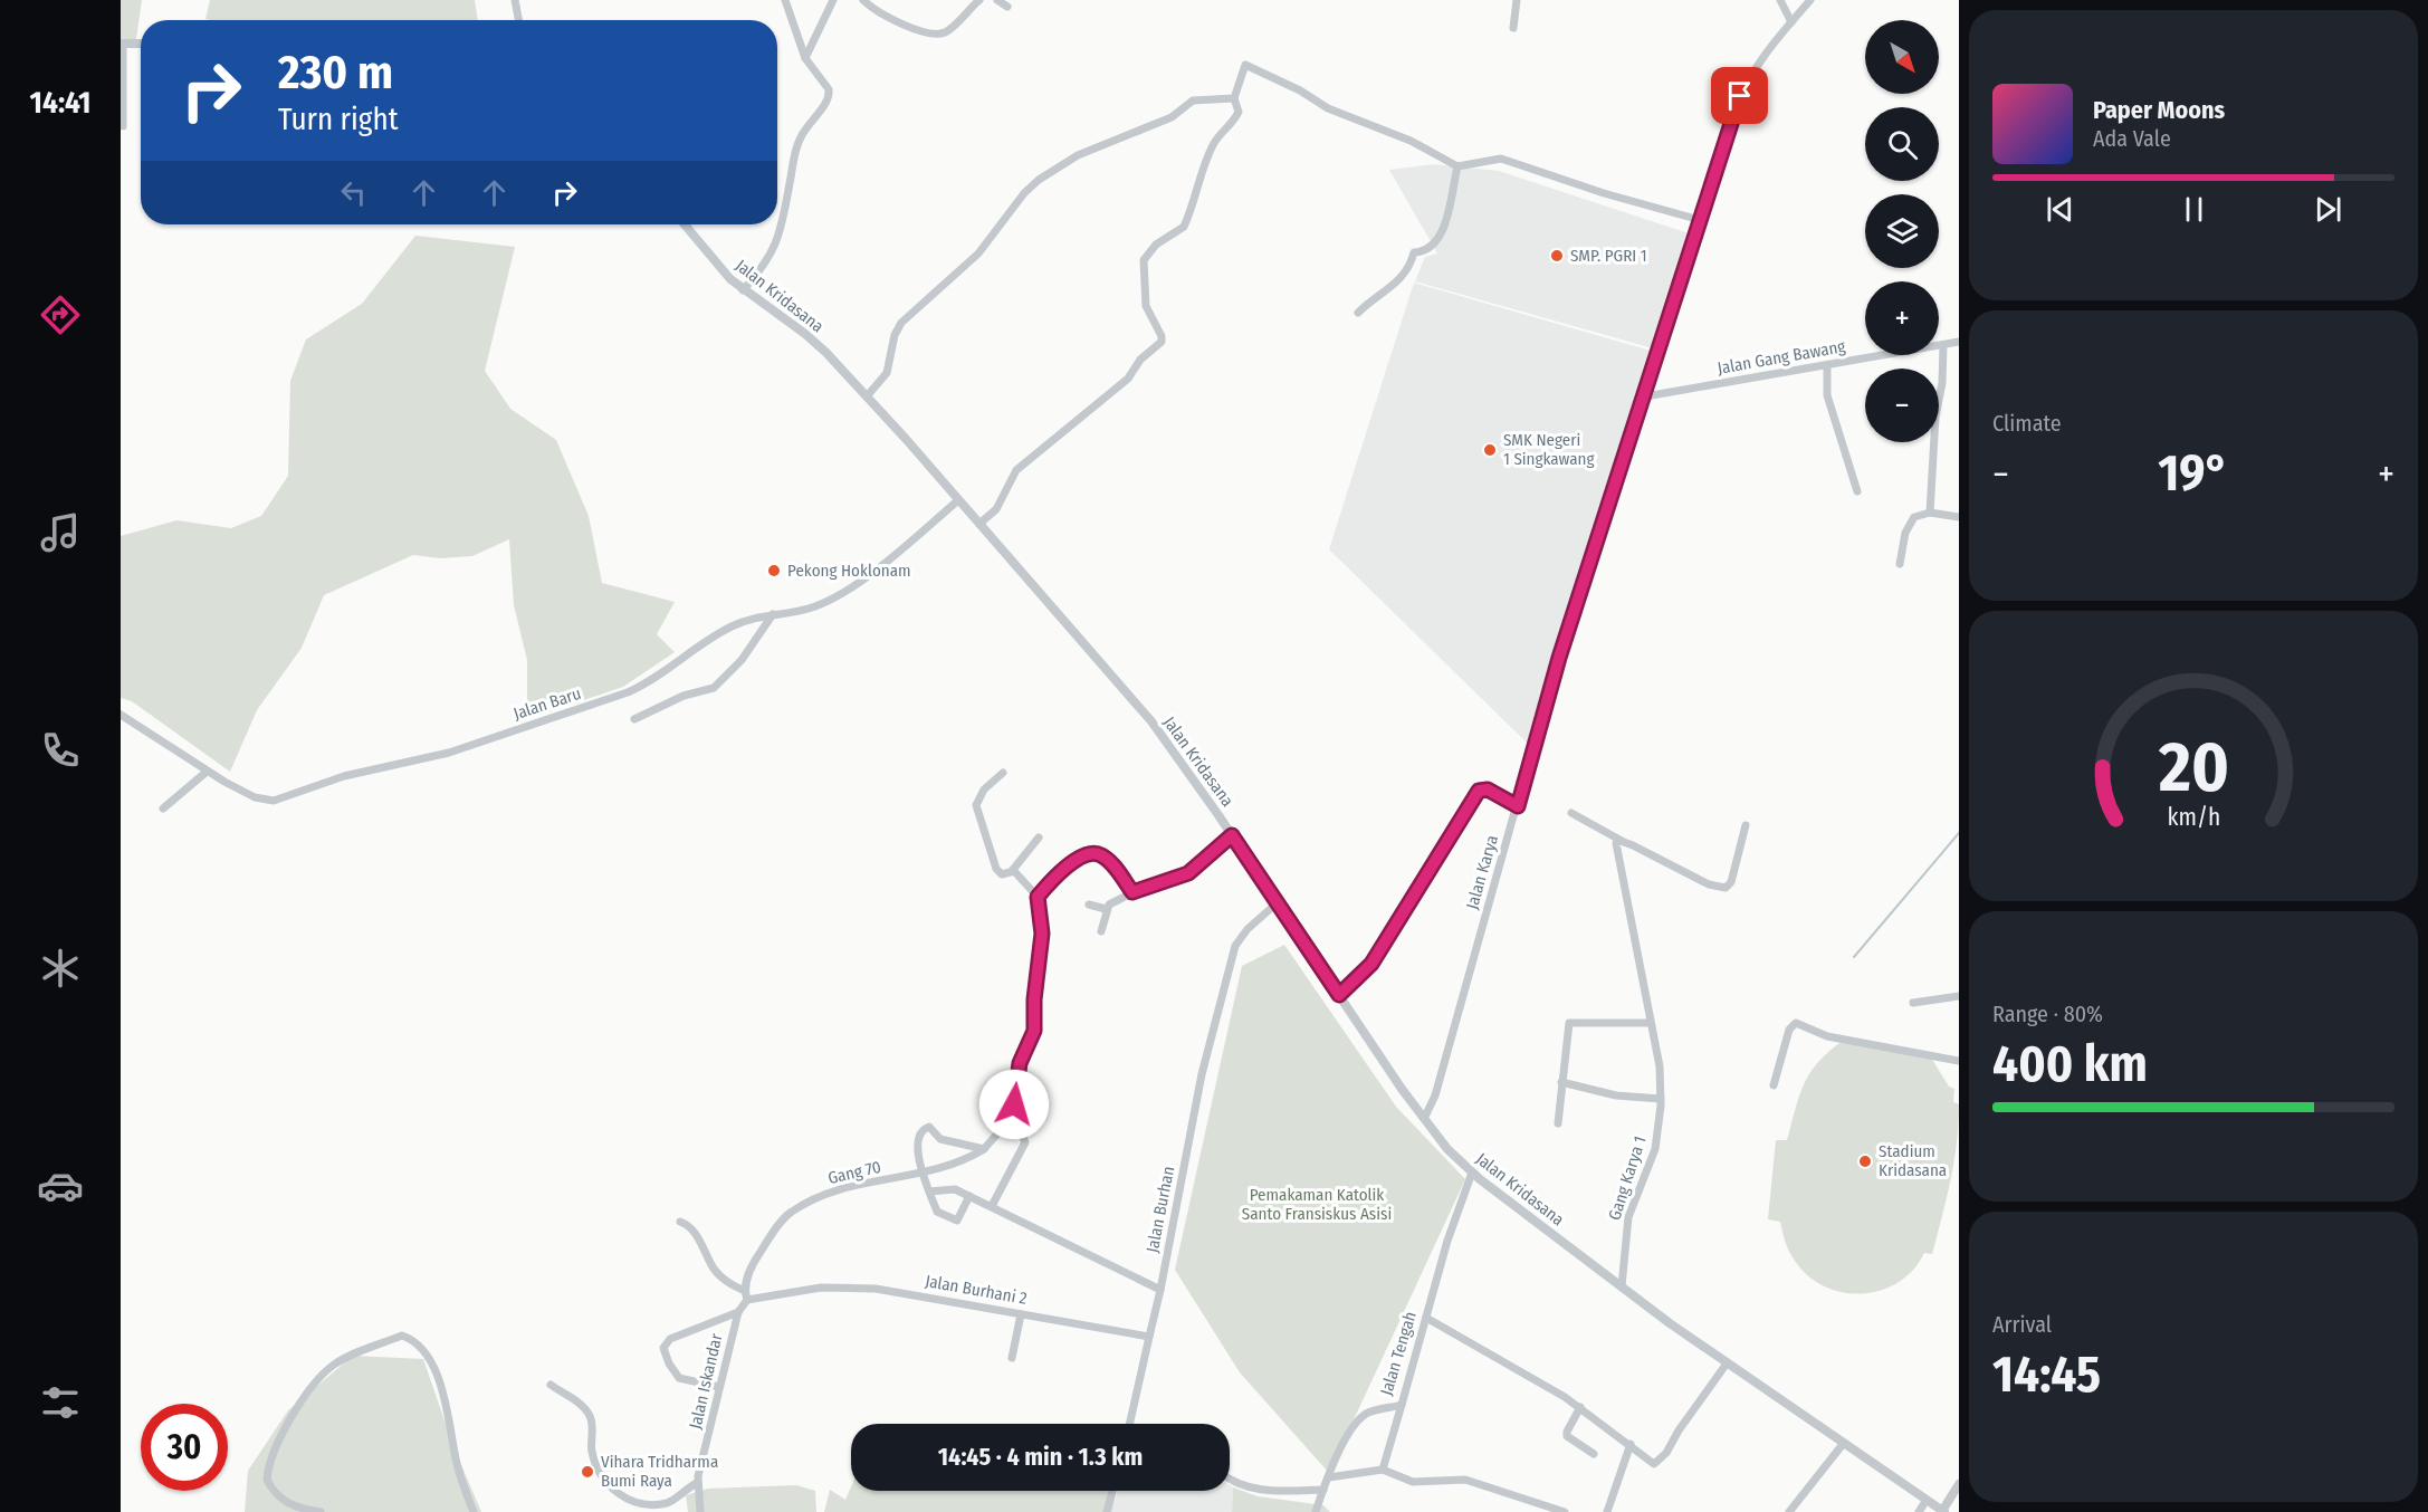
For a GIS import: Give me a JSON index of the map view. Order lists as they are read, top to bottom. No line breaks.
{"streets":{"street":["Jalan Kridasana","Jalan Gang Bawang","Jalan Baru","Jalan Karya","Gang 70","Gang Karya 1","Jalan Burhan","Jalan Burhani 2","Jalan Tengah","Jalan Iskandar"]},"crossings":[["Jalan Kridasana","Jalan Baru"],["Jalan Kridasana","Jalan Karya"],["Jalan Kridasana","Gang Karya 1"],["Jalan Kridasana","Jalan Burhan"],["Jalan Kridasana","Jalan Tengah"],["Jalan Gang Bawang","Jalan Karya"],["Jalan Burhani 2","Jalan Iskandar"]],"parks":["Pemakaman Katolik Santo Fransiskus Asisi"],"places":["SMP. PGRI 1","SMK Negeri 1 Singkawang","Pekong Hoklonam","Stadium Kridasana","Vihara Tridharma Bumi Raya"],"north":"bottom right","page":{"tabs":"14:41","map_buttons":["+","−"],"turn":["230 m","Turn right"],"song":["Paper Moons","Ada Vale"],"tile":["Climate",["Range · 80%","400 km"],["Arrival","14:45"]],"heat":["−","19°","+"],"limit":"30","trip":"14:45 · 4 min · 1.3 km","gauge":["20","km/h"]}}
